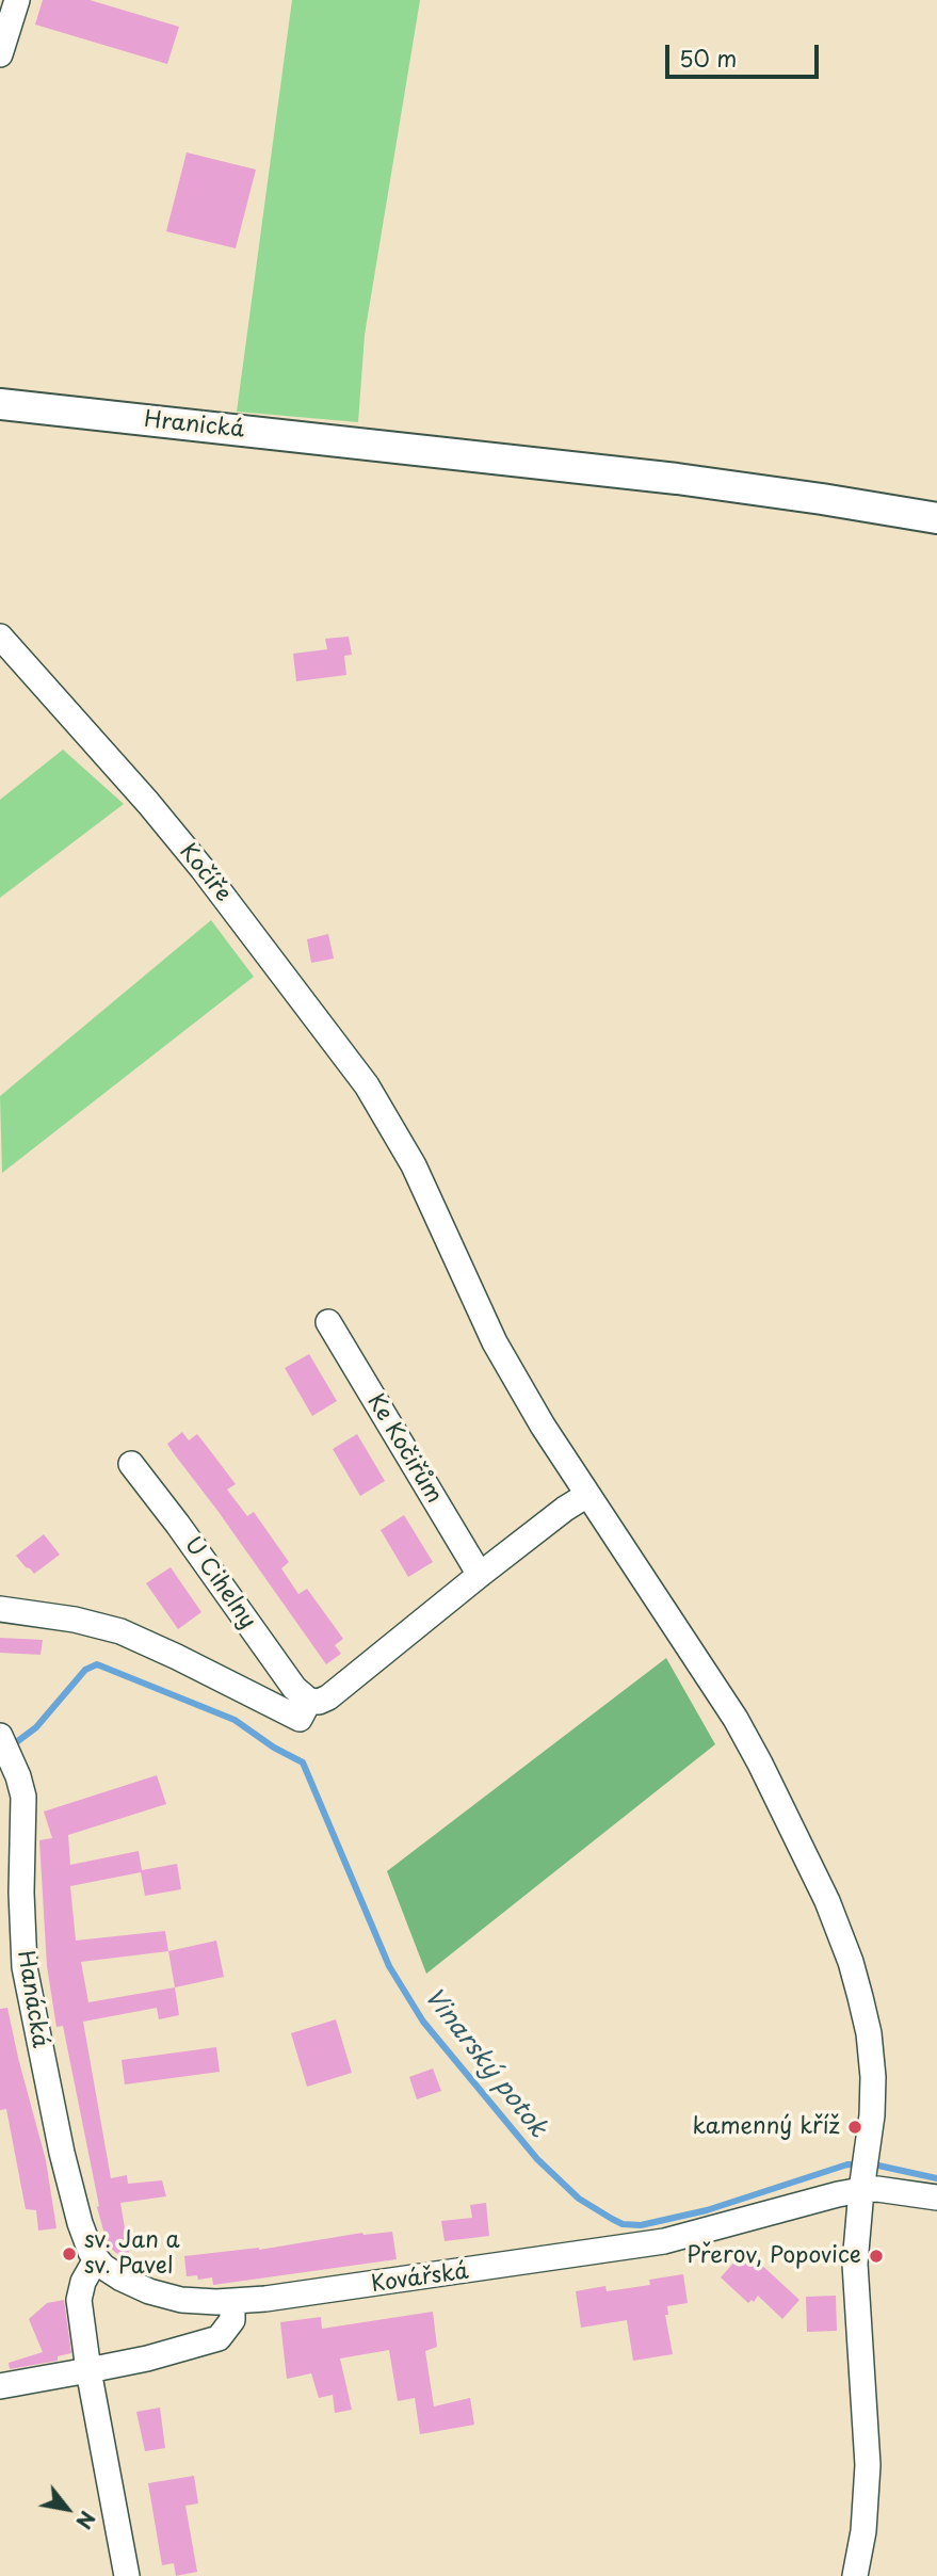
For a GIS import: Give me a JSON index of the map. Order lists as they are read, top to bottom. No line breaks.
{"streets":{"main road":["Hranická"],"street":["Kočíře","Ke Kočiřům","U Cihelny","Hanácká","Kovářská"]},"crossings":[["Kočíře","Kovářská"],["Hanácká","Kovářská"]],"water":["Vinarský potok"],"places":["kamenný kříž","sv. Jan a sv. Pavel","Přerov, Popovice"],"scale_bar":"50 m","north":"bottom right"}
